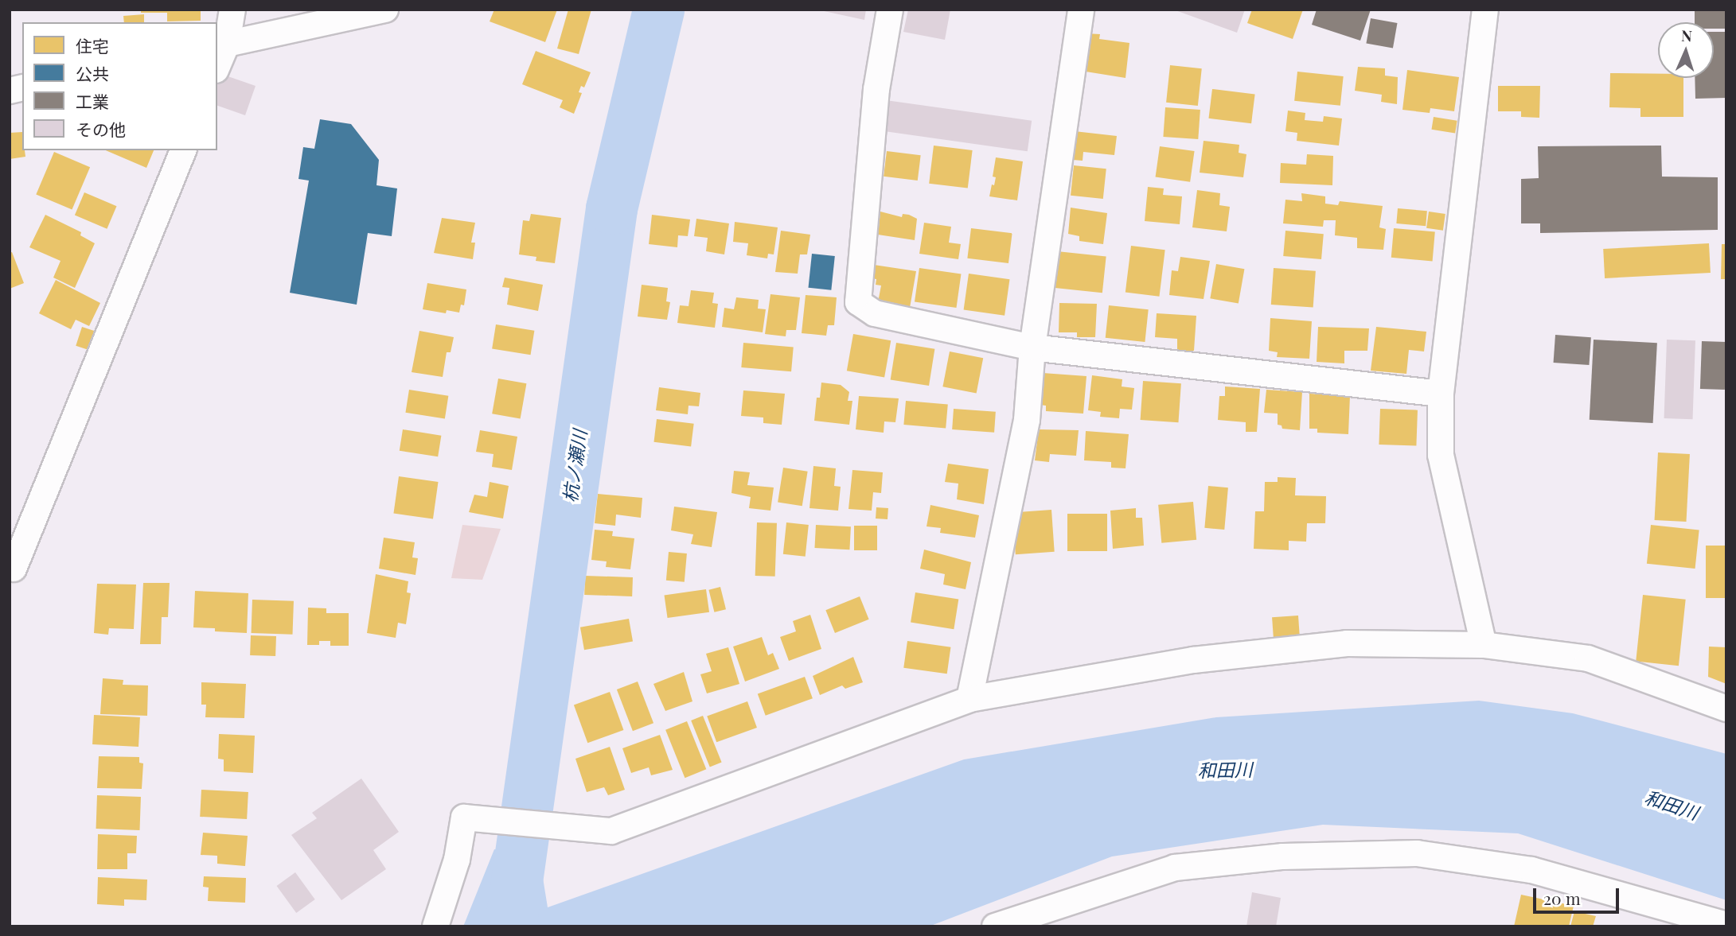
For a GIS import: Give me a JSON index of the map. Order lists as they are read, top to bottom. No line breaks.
{"water":["杭ノ瀬川","和田川"],"legend":["住宅","公共","工業","その他"],"scale_bar":"20 m","north":"top"}
